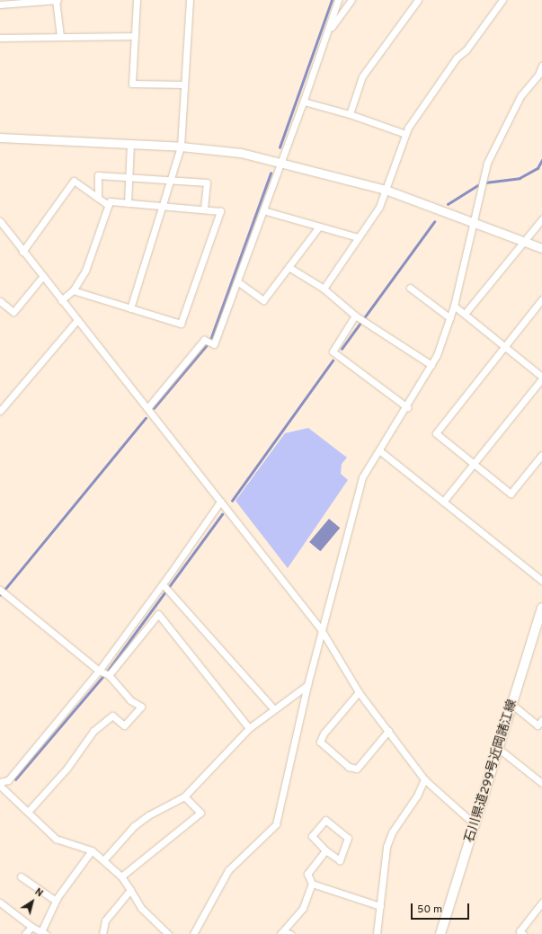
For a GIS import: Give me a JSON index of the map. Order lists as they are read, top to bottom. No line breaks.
{"streets":{"main road":["石川県道299号近岡諸江線"]},"scale_bar":"50 m","north":"top right"}
